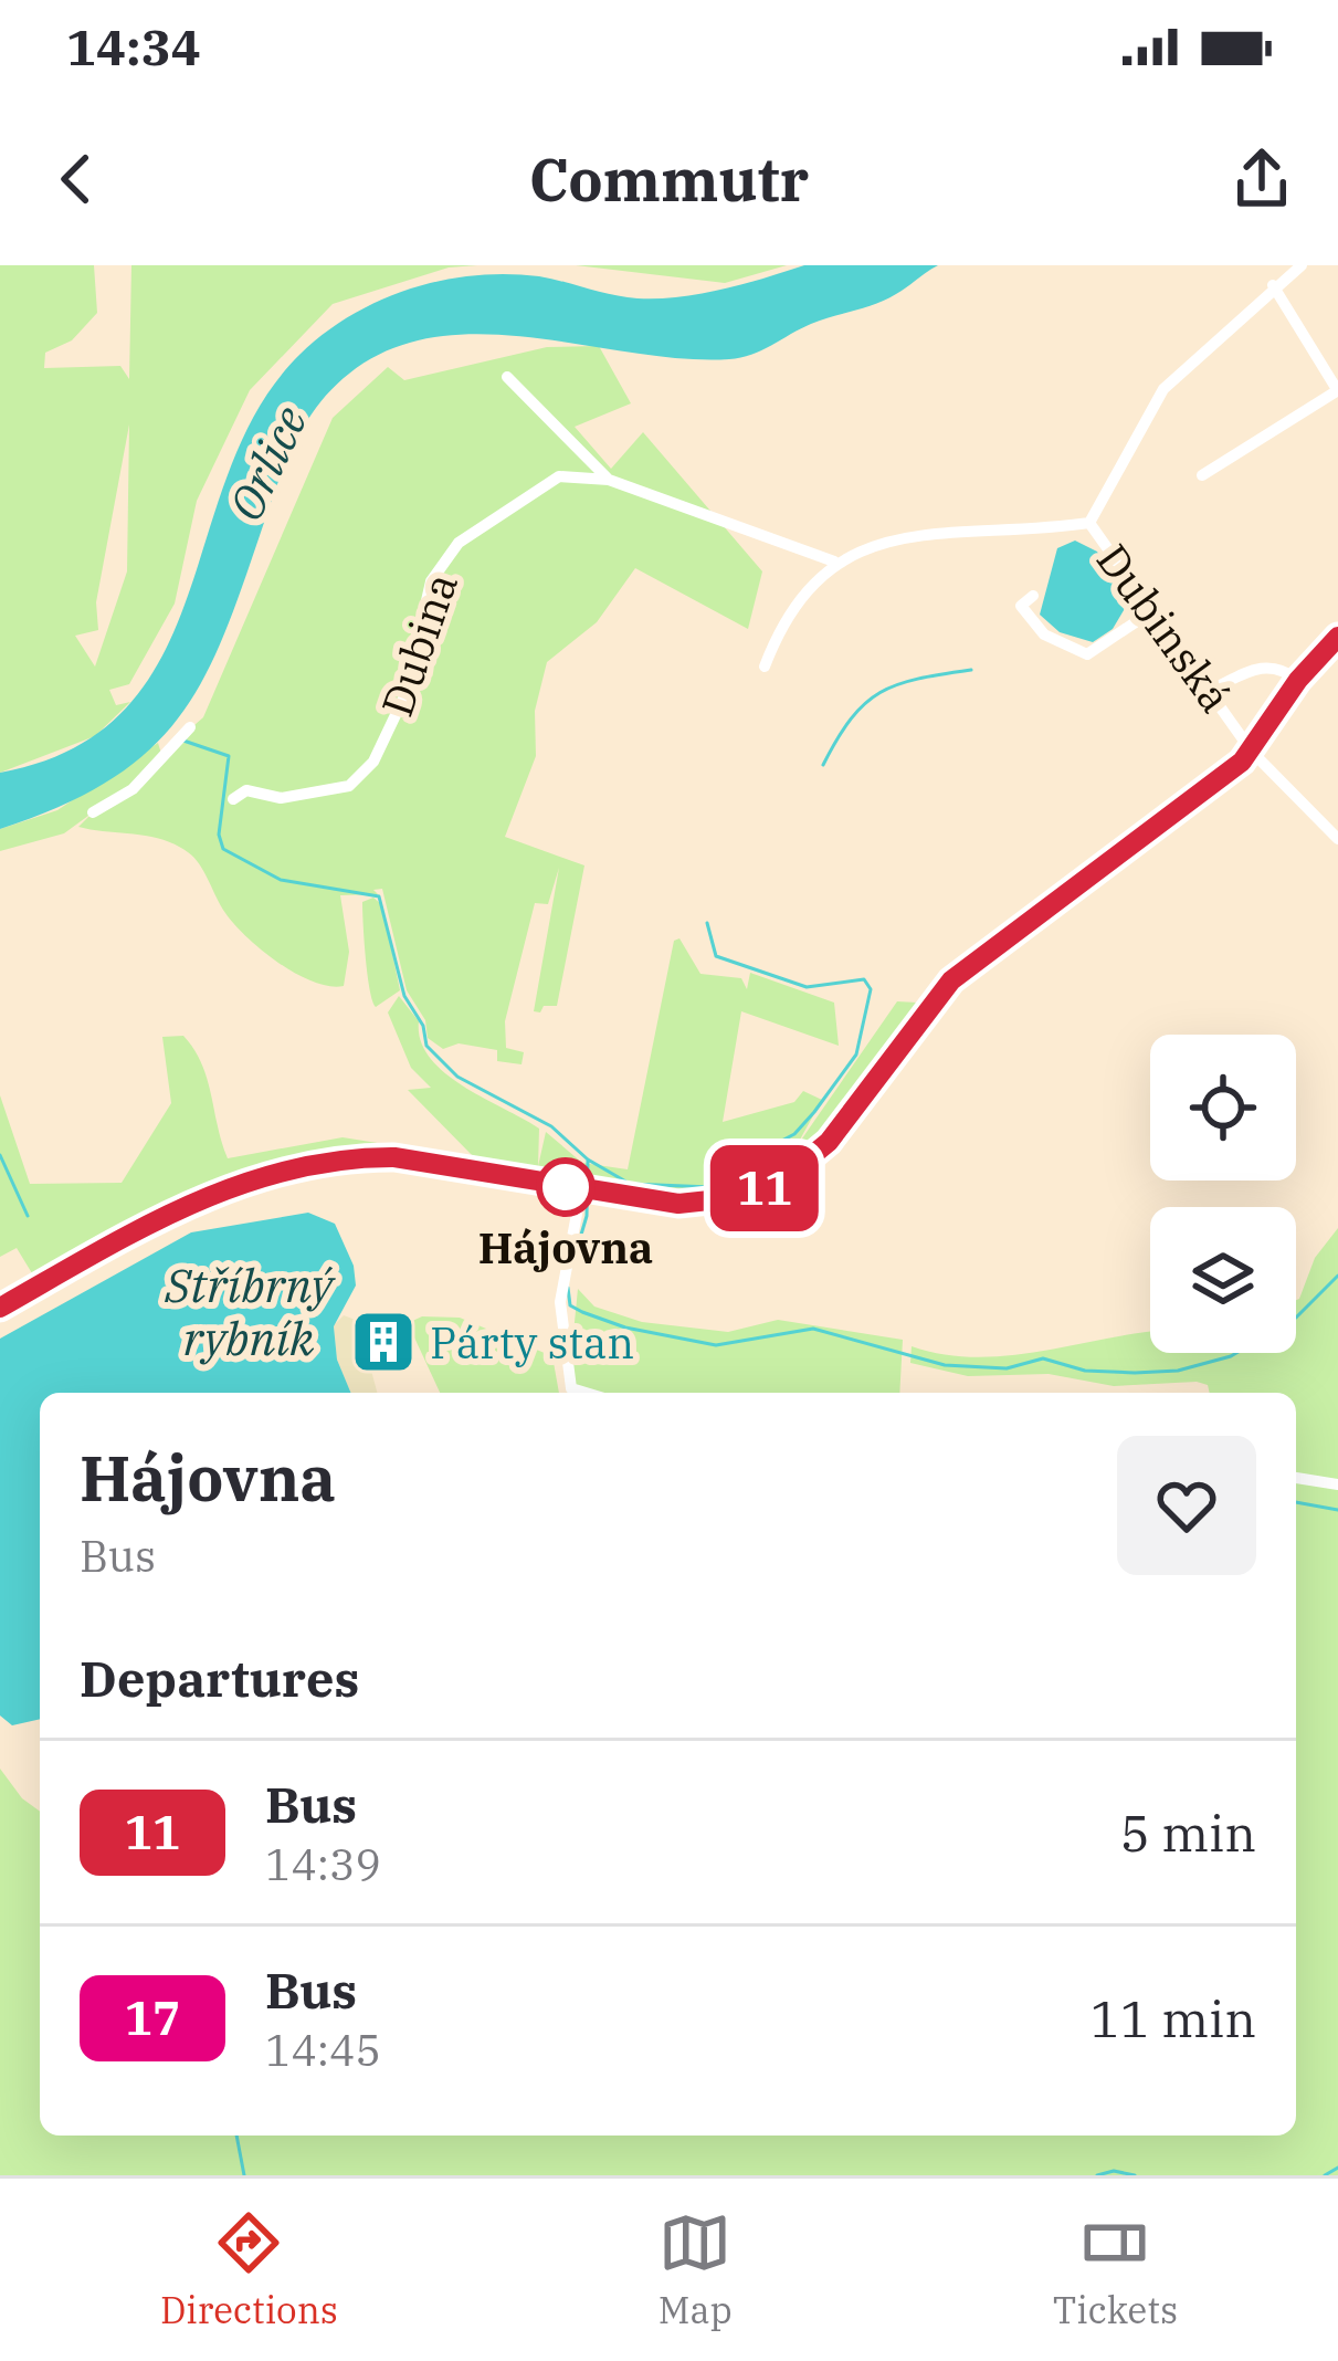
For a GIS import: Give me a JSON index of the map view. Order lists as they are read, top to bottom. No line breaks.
{"streets":{"street":["Dubinská","Dubina"]},"crossings":[["Dubinská","Dubina"]],"water":["Orlice","Stříbrný rybník"],"places":{"other":["Hájovna"],"building":["Párty stan"]},"lines":["bus line 11"],"page":{"status":"14:34","header":"Commutr","on_map":"11","heading":[["Hájovna","Bus"],"Departures"],"list":[{"mark":"11","name":"Bus","note":"14:39","value":"5 min"},{"mark":"17","name":"Bus","note":"14:45","value":"11 min"}],"tabs":["Directions","Map","Tickets"]}}
